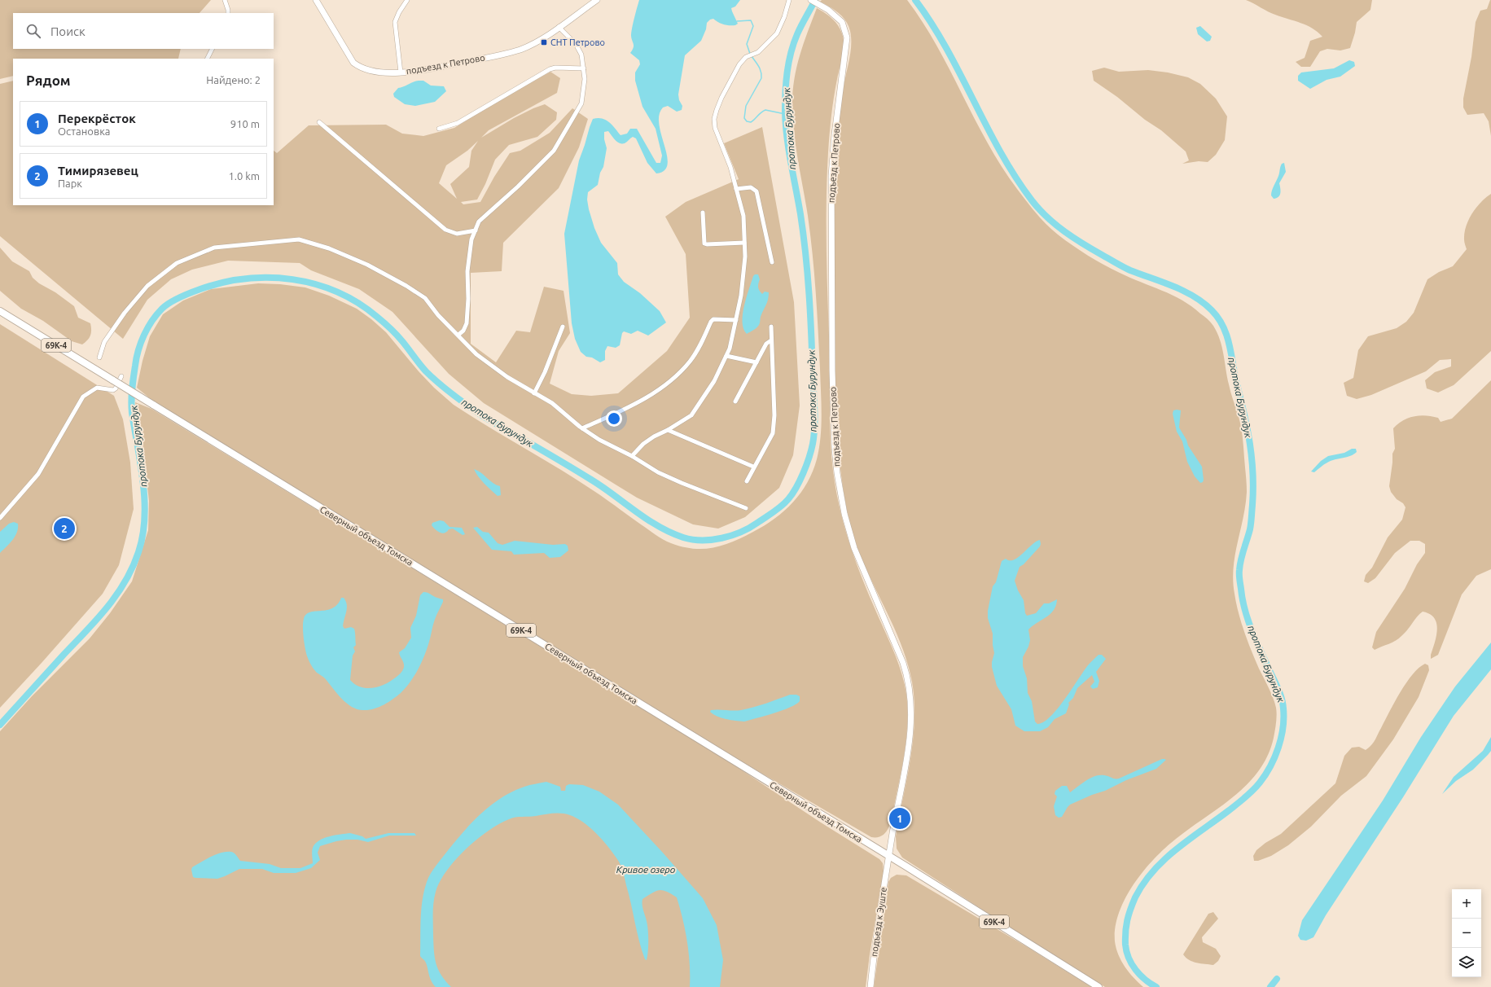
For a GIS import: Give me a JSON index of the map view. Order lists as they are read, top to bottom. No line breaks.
{"streets":{"main road":["69К-4","Северный объезд Томска"],"street":["подъезд к Петрово","подъезд к Эуште"]},"crossings":[["подъезд к Петрово","Северный объезд Томска"],["подъезд к Петрово","подъезд к Эуште"],["Северный объезд Томска","подъезд к Эуште"]],"water":["протока Бурундук","Кривое озеро"],"places":{"transit":["СНТ Петрово"]},"page":{"search":"Поиск","heading":["Рядом","Найдено: 2"],"list":[{"mark":"1","name":"Перекрёсток","note":"Остановка","value":"910 m"},{"mark":"2","name":"Тимирязевец","note":"Парк","value":"1.0 km"}],"pins":["2","1"],"map_buttons":["+","−"]}}
